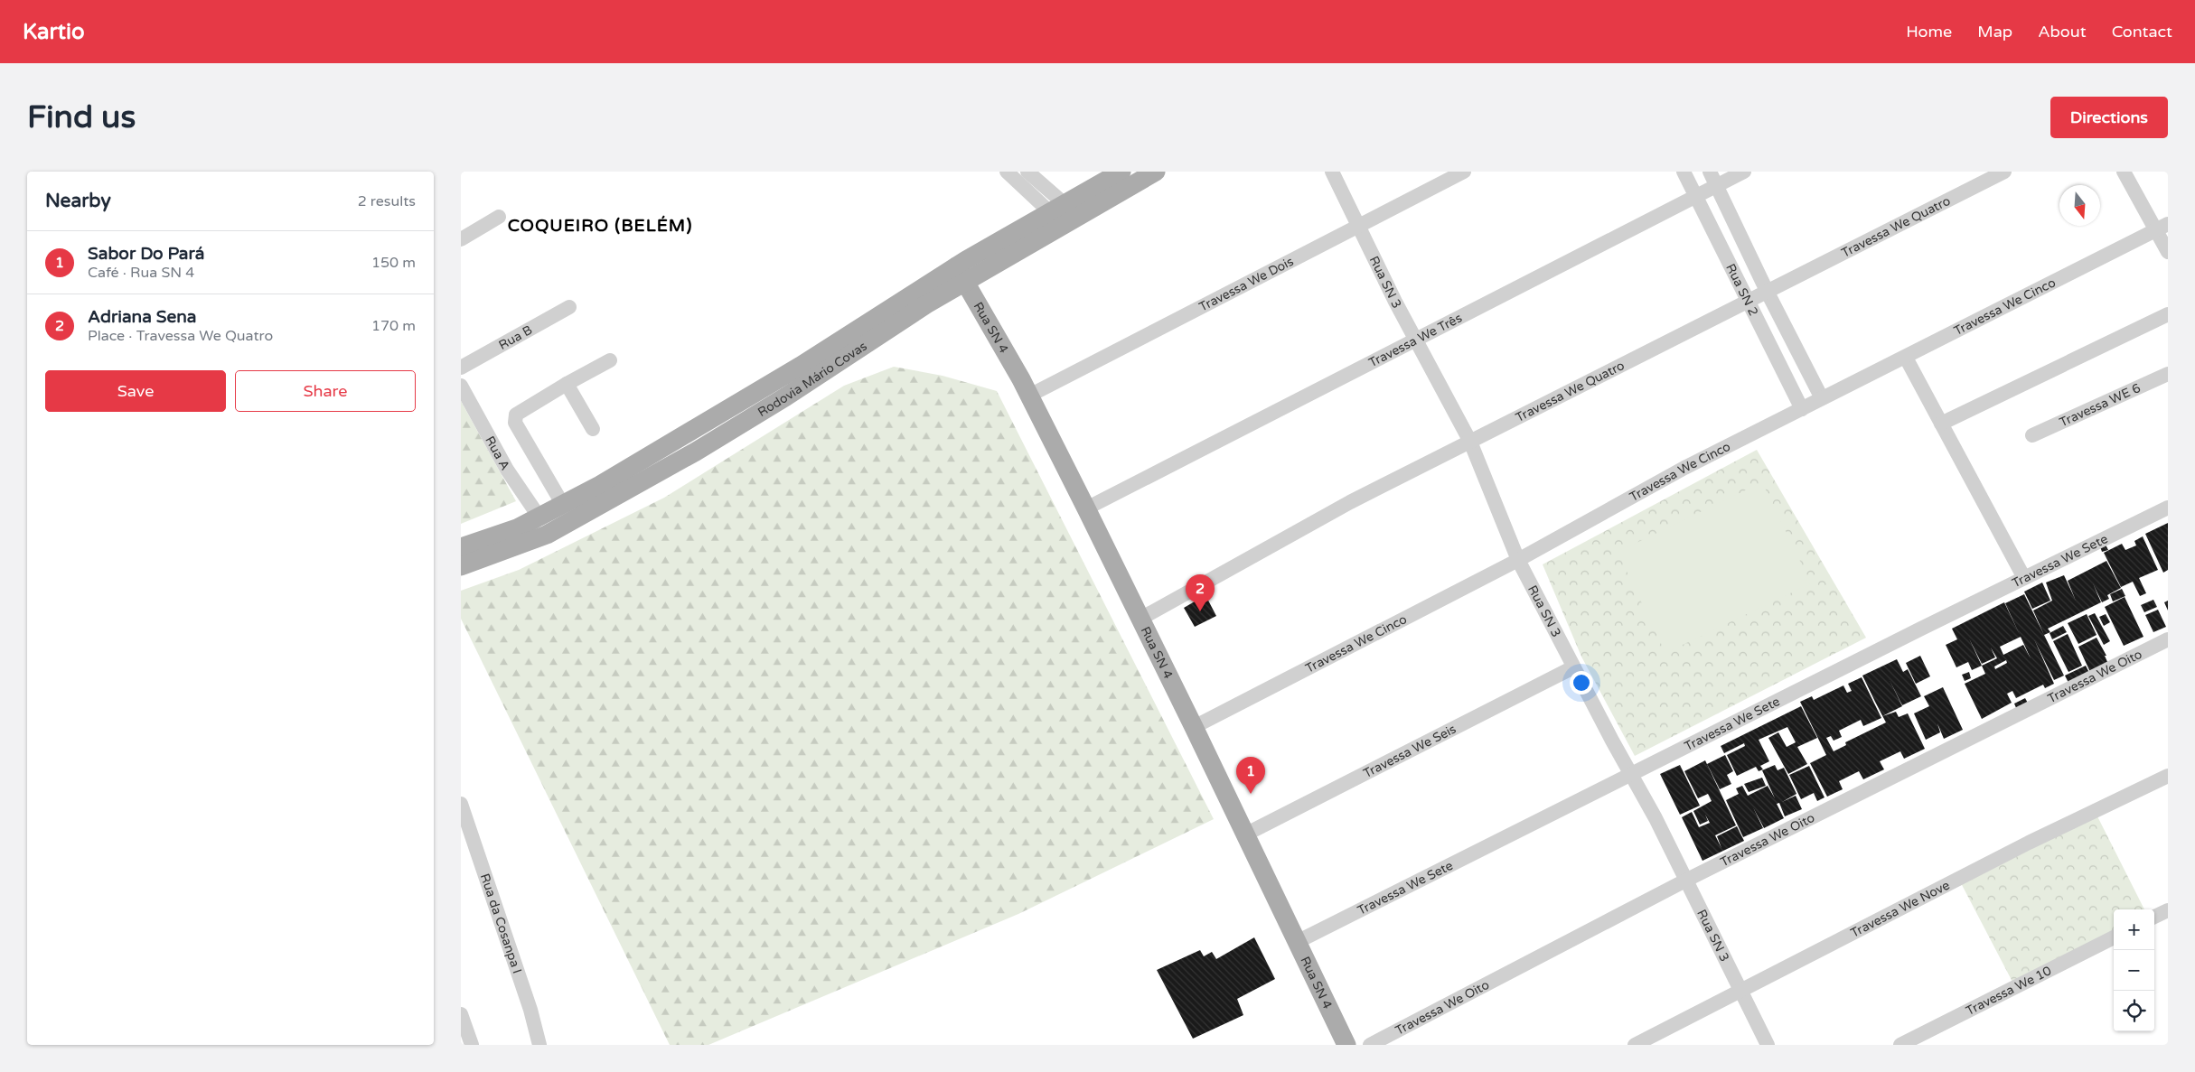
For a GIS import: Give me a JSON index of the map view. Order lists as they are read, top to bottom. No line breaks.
{"streets":{"main road":["Rua SN 4","Rodovia Mário Covas"],"street":["Travessa We Quatro","Rua SN 3","Travessa We Dois","Rua SN 2","Travessa We Cinco","Rua B","Travessa We Três","Travessa WE 6","Rua A","Travessa We Sete","Travessa We Oito","Travessa We Seis","Travessa We Nove","Rua da Cosanpa I","Travessa We 10"]},"crossings":[["Travessa We Quatro","Rua SN 3"],["Travessa We Quatro","Rua SN 2"],["Travessa We Quatro","Rua SN 4"],["Rua SN 3","Travessa We Dois"],["Rua SN 3","Travessa We Cinco"],["Rua SN 3","Travessa We Três"],["Rua SN 3","Travessa We Sete"],["Rua SN 3","Travessa We Oito"],["Rua SN 3","Travessa We Seis"],["Rua SN 3","Travessa We Nove"],["Travessa We Dois","Rua SN 4"],["Rua SN 2","Travessa We Cinco"],["Rua SN 2","Travessa We Três"],["Travessa We Cinco","Rua SN 4"],["Rua SN 4","Travessa We Três"],["Rua SN 4","Rodovia Mário Covas"],["Rua SN 4","Travessa We Sete"],["Rua SN 4","Travessa We Seis"],["Rodovia Mário Covas","Rua A"]],"districts":["COQUEIRO (BELÉM)"],"north":"bottom","page":{"header":"Kartio","nav":["Home","Map","About","Contact"],"buttons":["Directions",["Save","Share"]],"title":"Find us","heading":["Nearby","2 results"],"list":[{"mark":"1","name":"Sabor Do Pará","note":"Café · Rua SN 4","value":"150 m"},{"mark":"2","name":"Adriana Sena","note":"Place · Travessa We Quatro","value":"170 m"}],"pins":["2","1"],"map_buttons":["+","−"]}}
